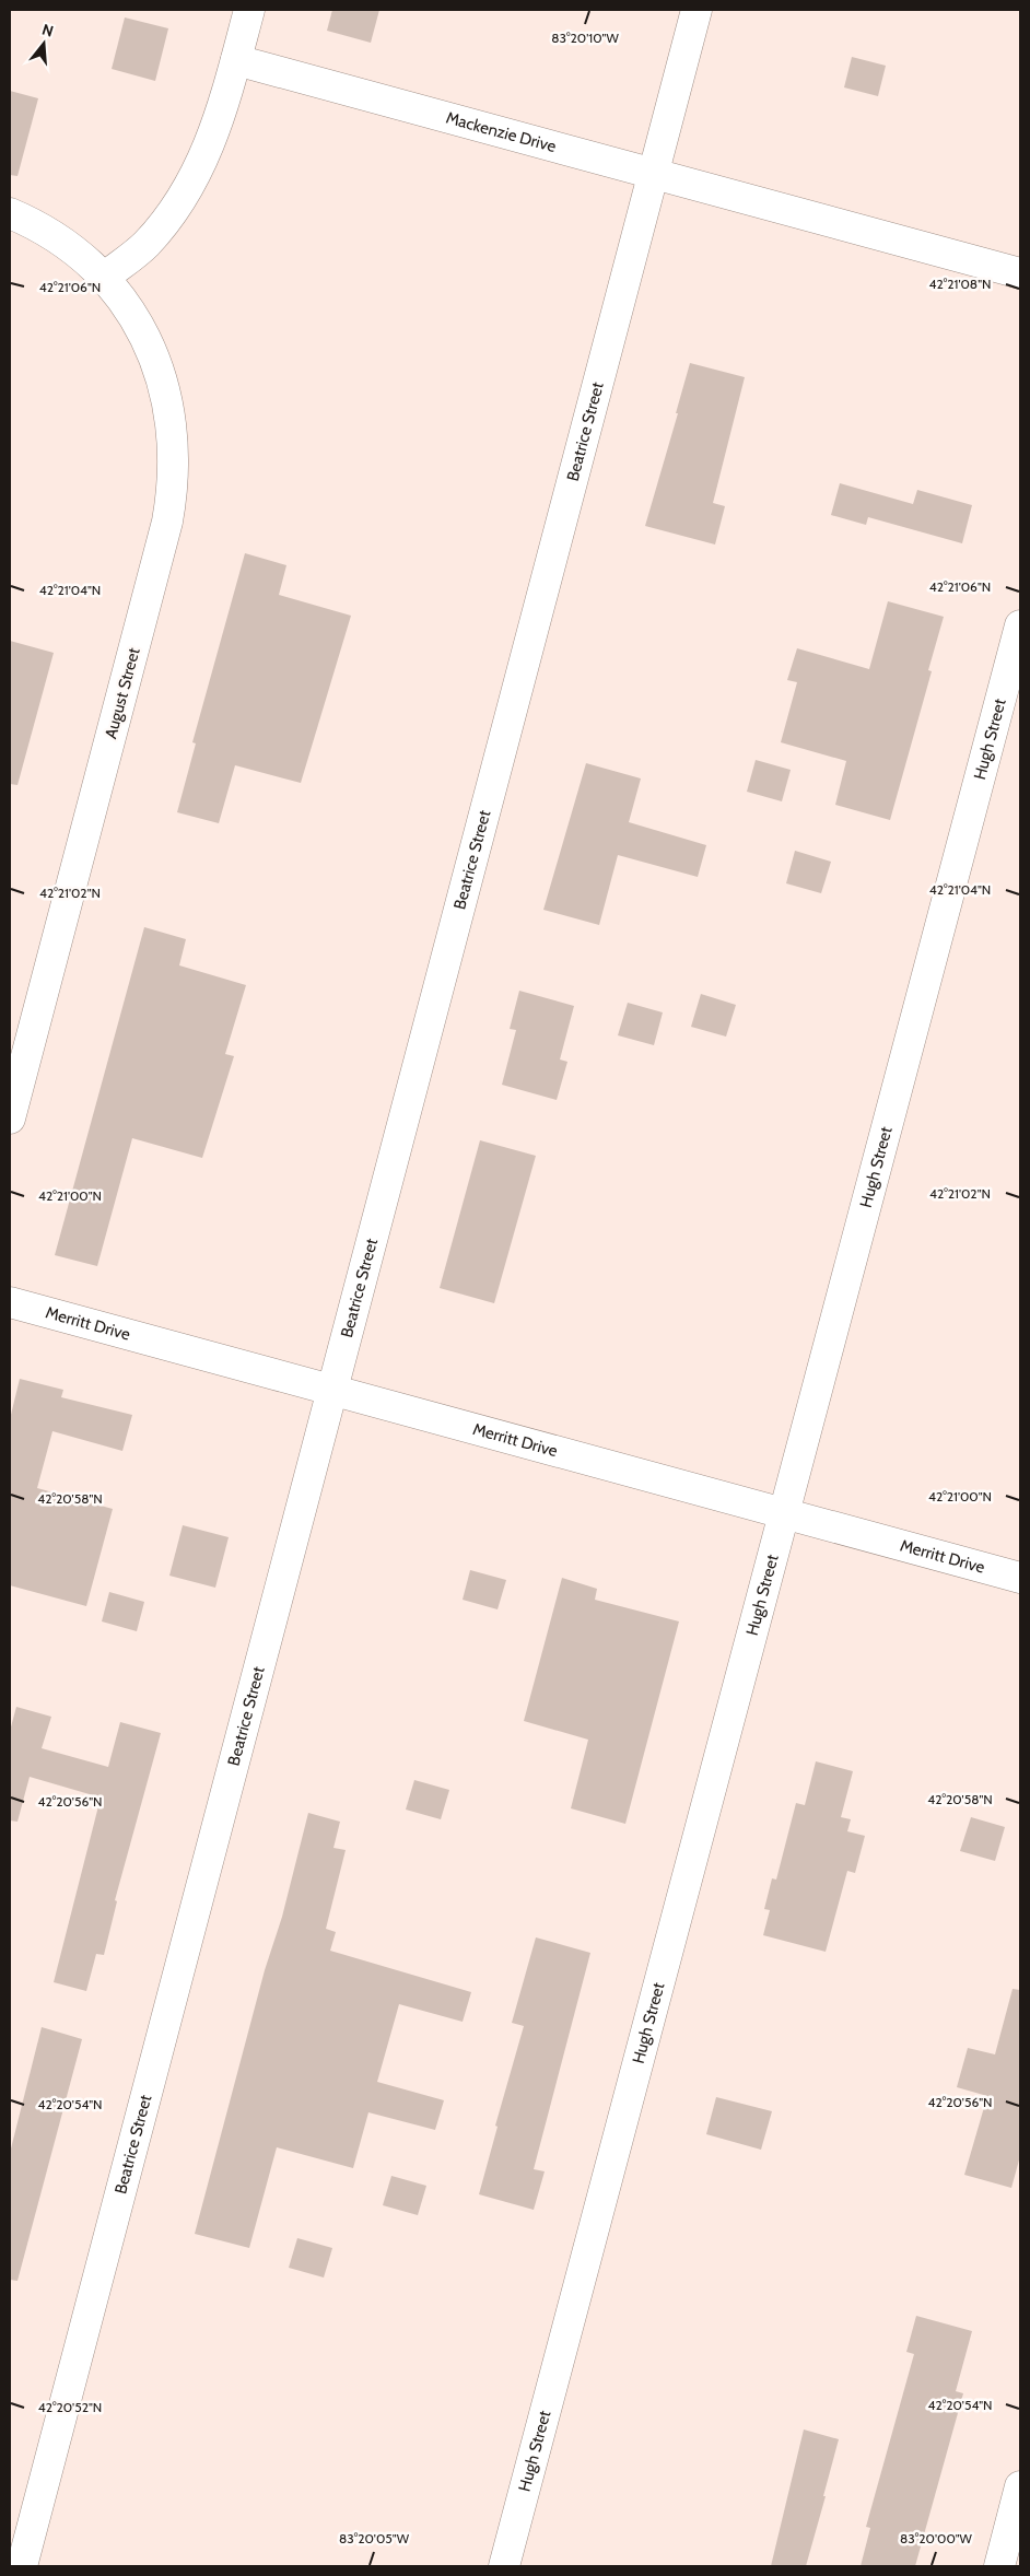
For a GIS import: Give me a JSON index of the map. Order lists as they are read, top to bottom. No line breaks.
{"streets":{"street":["Mackenzie Drive","Beatrice Street","August Street","Hugh Street","Merritt Drive"]},"crossings":[["Mackenzie Drive","Beatrice Street"],["Beatrice Street","Merritt Drive"],["Hugh Street","Merritt Drive"]],"north":"top","coordinates":["83°20'10\"W","42°21'08\"N","42°21'06\"N","42°21'04\"N","42°21'02\"N","42°21'00\"N","42°20'58\"N","42°20'56\"N","42°20'54\"N","42°20'52\"N","83°20'05\"W","83°20'00\"W"]}
